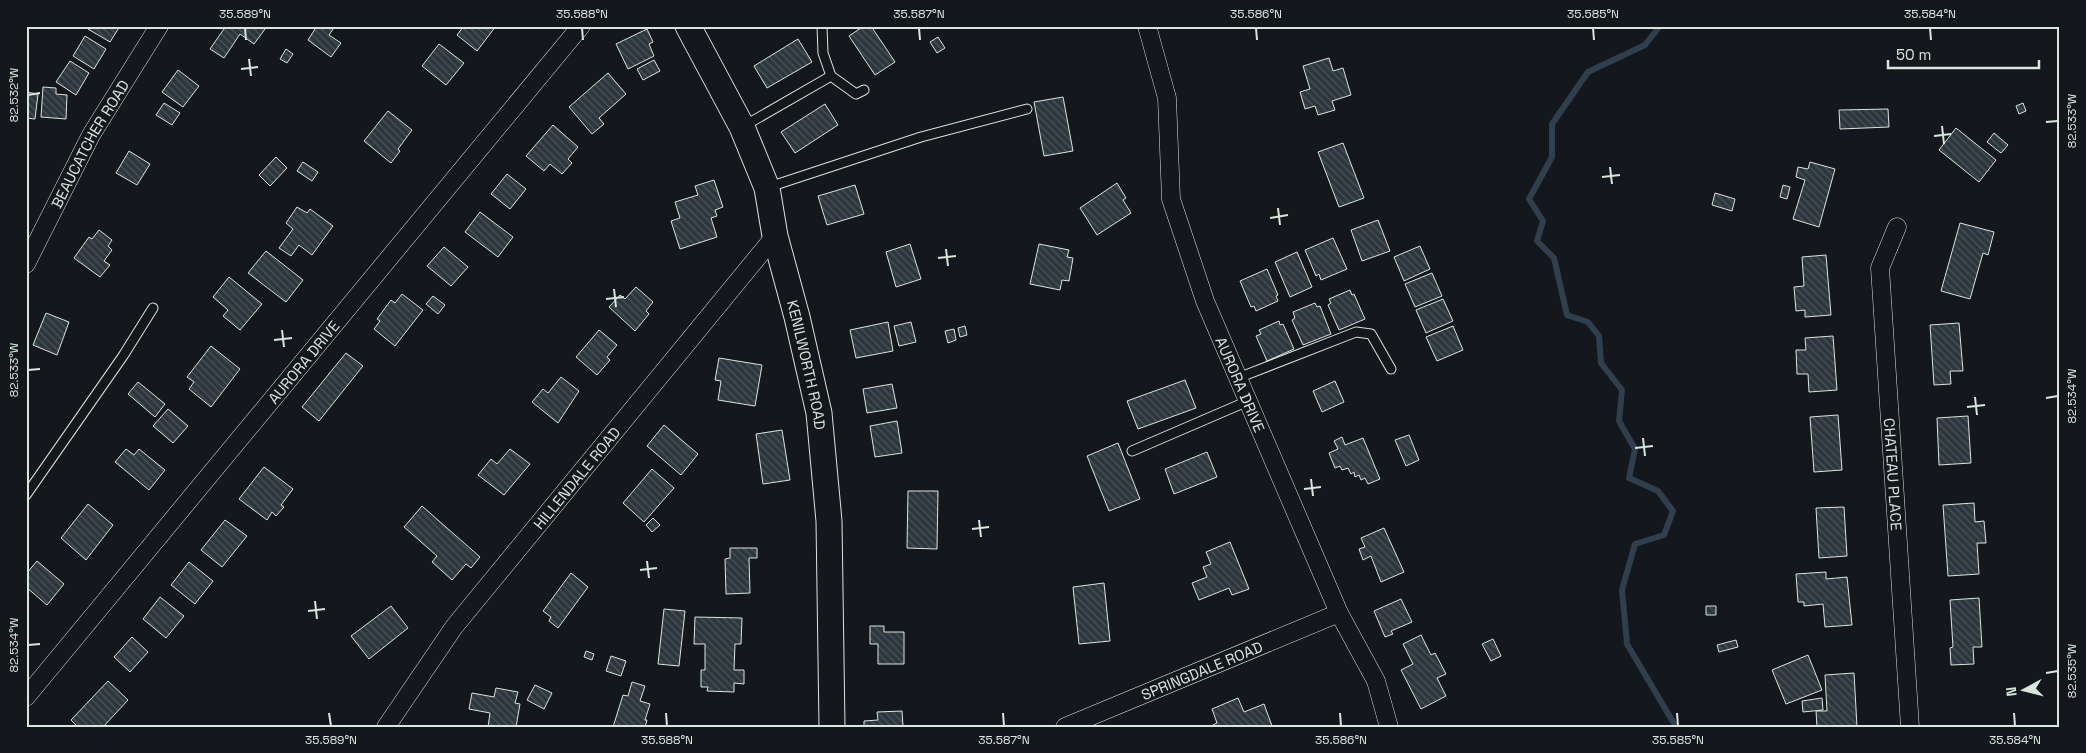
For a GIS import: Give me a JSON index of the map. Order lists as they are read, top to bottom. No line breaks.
{"streets":{"street":["BEAUCATCHER ROAD","AURORA DRIVE","KENILWORTH ROAD","CHATEAU PLACE","HILLENDALE ROAD","SPRINGDALE ROAD"]},"crossings":[["AURORA DRIVE","SPRINGDALE ROAD"],["KENILWORTH ROAD","HILLENDALE ROAD"]],"scale_bar":"50 m","north":"left","coordinates":["35.589°N","35.588°N","35.587°N","35.586°N","35.585°N","35.584°N","82.532°W","82.533°W","82.534°W","82.535°W"]}
